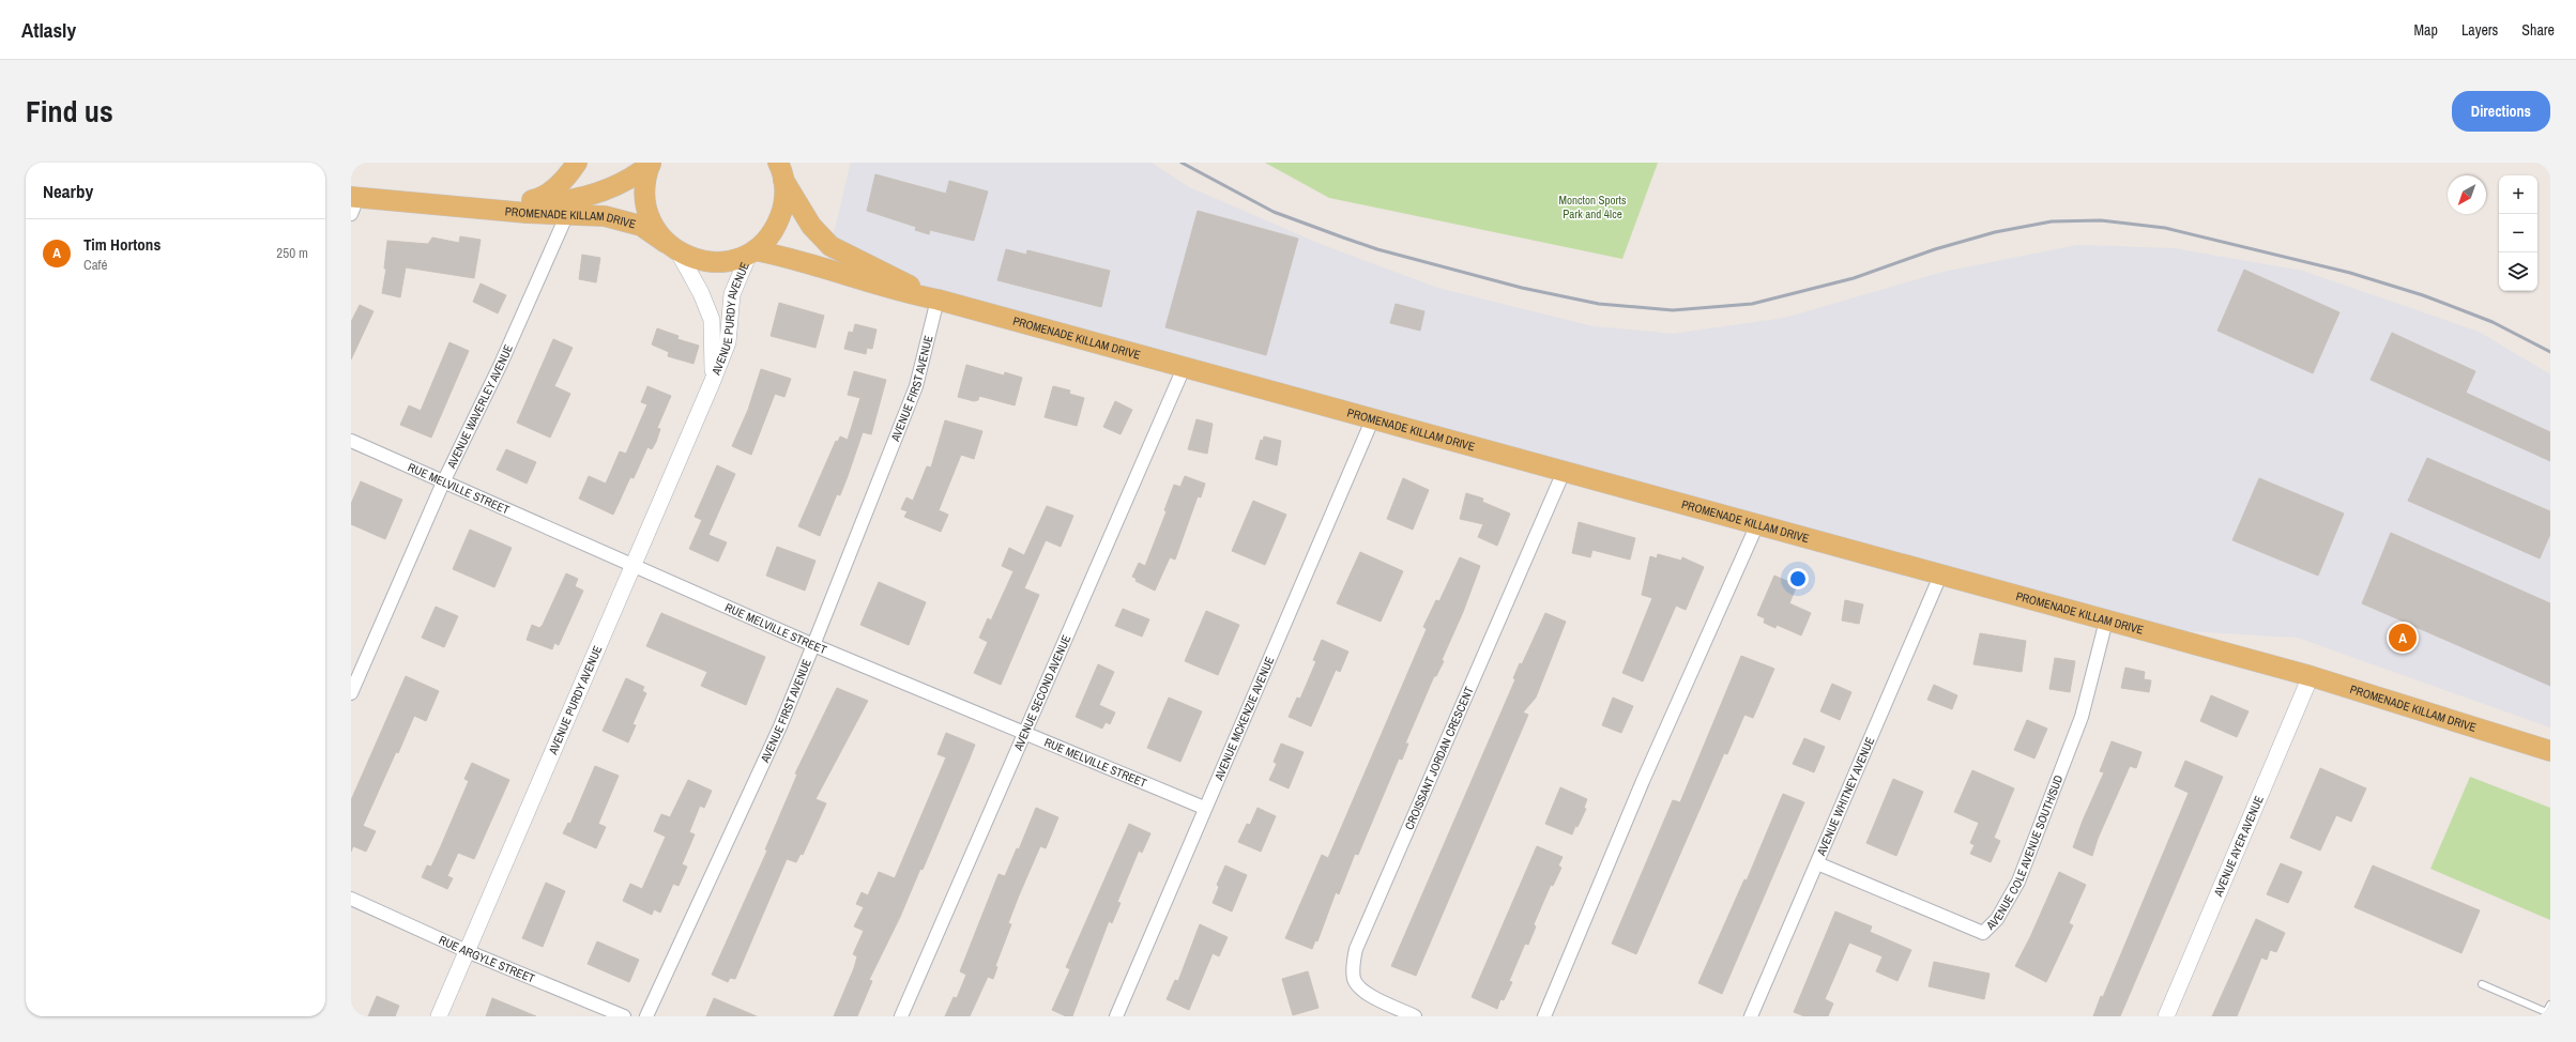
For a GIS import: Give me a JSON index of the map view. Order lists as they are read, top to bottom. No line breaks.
{"streets":{"main road":["PROMENADE KILLAM DRIVE"],"street":["AVENUE PURDY AVENUE","AVENUE FIRST AVENUE","AVENUE WAVERLEY AVENUE","RUE MELVILLE STREET","AVENUE SECOND AVENUE","AVENUE MCKENZIE AVENUE","CROISSANT JORDAN CRESCENT","AVENUE WHITNEY AVENUE","AVENUE AYER AVENUE","AVENUE COLE AVENUE SOUTH/SUD","RUE ARGYLE STREET"]},"crossings":[["PROMENADE KILLAM DRIVE","AVENUE PURDY AVENUE"],["PROMENADE KILLAM DRIVE","AVENUE FIRST AVENUE"],["PROMENADE KILLAM DRIVE","AVENUE WAVERLEY AVENUE"],["PROMENADE KILLAM DRIVE","AVENUE SECOND AVENUE"],["PROMENADE KILLAM DRIVE","AVENUE MCKENZIE AVENUE"],["PROMENADE KILLAM DRIVE","CROISSANT JORDAN CRESCENT"],["PROMENADE KILLAM DRIVE","AVENUE WHITNEY AVENUE"],["PROMENADE KILLAM DRIVE","AVENUE AYER AVENUE"],["PROMENADE KILLAM DRIVE","AVENUE COLE AVENUE SOUTH/SUD"],["AVENUE PURDY AVENUE","RUE MELVILLE STREET"],["AVENUE PURDY AVENUE","RUE ARGYLE STREET"],["AVENUE FIRST AVENUE","RUE MELVILLE STREET"],["AVENUE WAVERLEY AVENUE","RUE MELVILLE STREET"],["RUE MELVILLE STREET","AVENUE SECOND AVENUE"],["RUE MELVILLE STREET","AVENUE MCKENZIE AVENUE"],["AVENUE WHITNEY AVENUE","AVENUE COLE AVENUE SOUTH/SUD"]],"parks":["Moncton Sports Park and 4Ice"],"north":"bottom left","page":{"header":"Atlasly","nav":["Map","Layers","Share"],"title":"Find us","buttons":"Directions","heading":"Nearby","map_buttons":["+","−"],"list":[{"mark":"A","name":"Tim Hortons","note":"Café","value":"250 m"}],"pins":"A"}}
